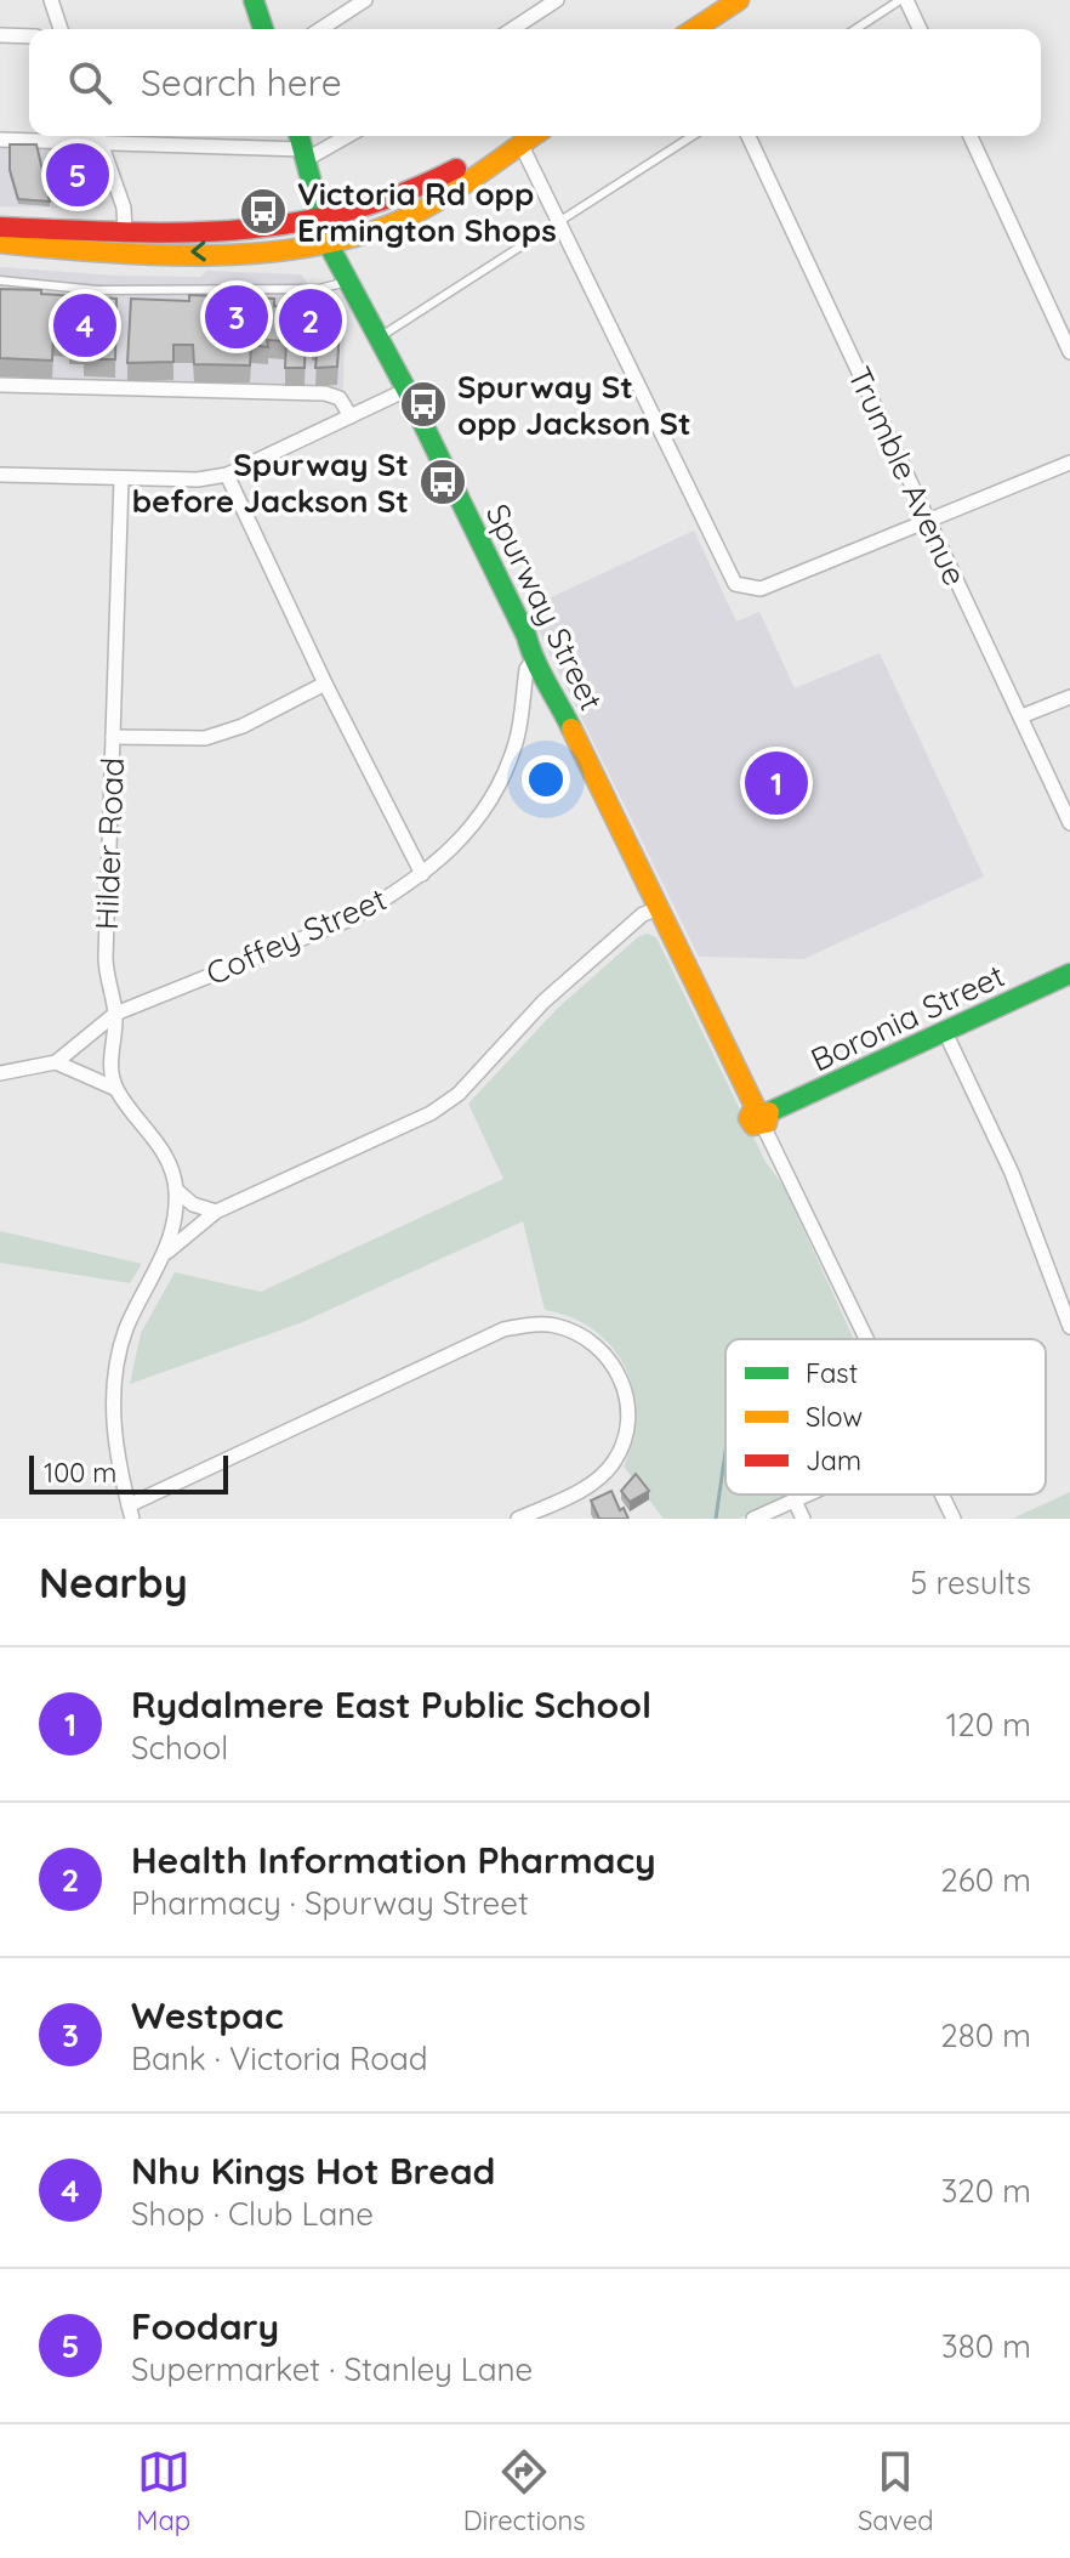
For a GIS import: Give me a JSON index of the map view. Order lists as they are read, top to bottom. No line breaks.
{"streets":{"main road":["Spurway Street","Boronia Street"],"street":["Trumble Avenue","Hilder Road","Coffey Street"]},"crossings":[["Spurway Street","Coffey Street"],["Spurway Street","Boronia Street"],["Hilder Road","Coffey Street"]],"places":{"bus stop":["Victoria Rd opp Ermington Shops","Spurway St opp Jackson St","Spurway St before Jackson St"]},"legend":["Fast","Slow","Jam"],"scale_bar":"100 m","page":{"search":"Search here","pins":["5","3","2","4","1"],"scale":"100 m","heading":["Nearby","5 results"],"list":[{"mark":"1","name":"Rydalmere East Public School","note":"School","value":"120 m"},{"mark":"2","name":"Health Information Pharmacy","note":"Pharmacy · Spurway Street","value":"260 m"},{"mark":"3","name":"Westpac","note":"Bank · Victoria Road","value":"280 m"},{"mark":"4","name":"Nhu Kings Hot Bread","note":"Shop · Club Lane","value":"320 m"},{"mark":"5","name":"Foodary","note":"Supermarket · Stanley Lane","value":"380 m"}],"nav":["Map","Directions","Saved"]}}
